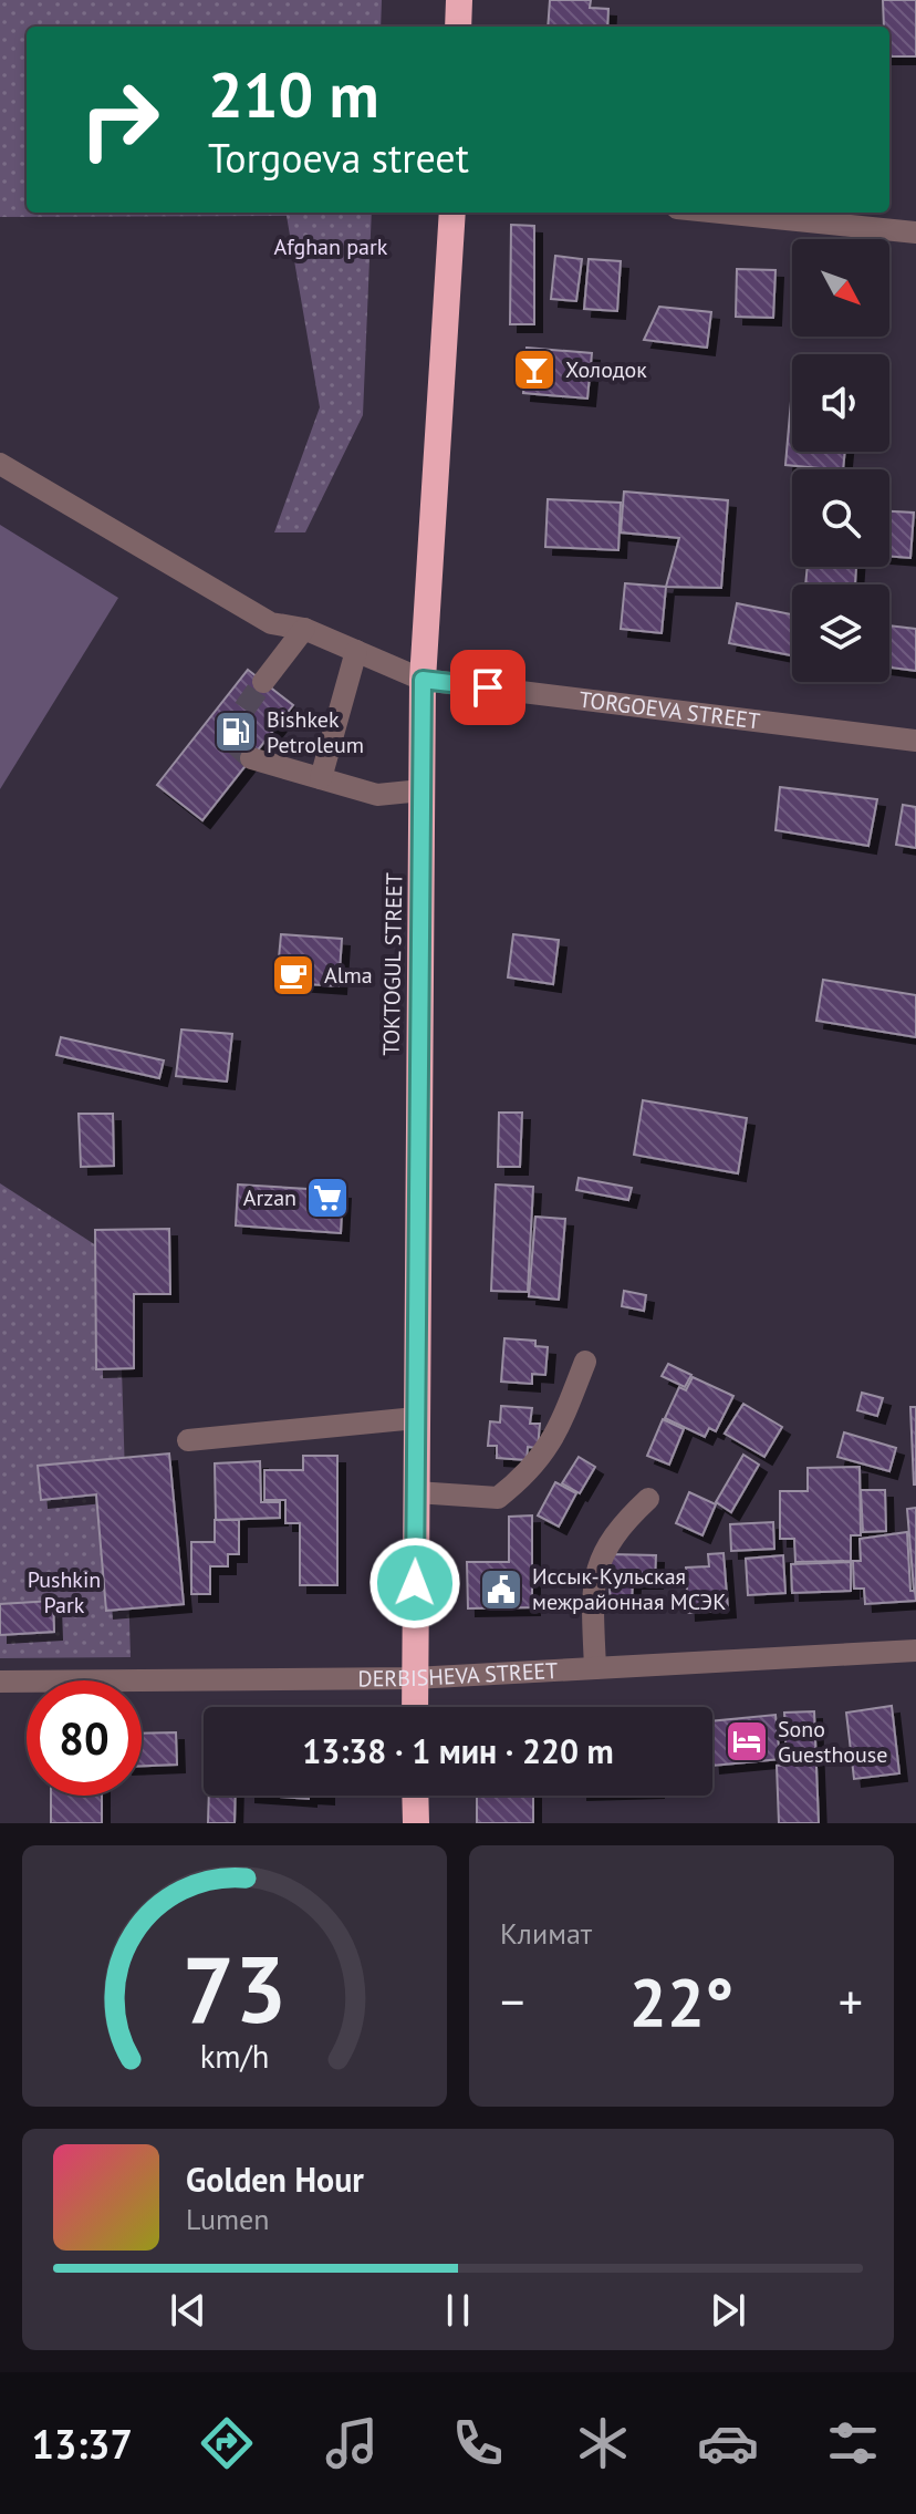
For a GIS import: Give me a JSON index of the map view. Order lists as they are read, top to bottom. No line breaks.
{"streets":{"highway":["TOKTOGUL STREET"],"street":["TORGOEVA STREET","DERBISHEVA STREET"]},"crossings":[["TORGOEVA STREET","TOKTOGUL STREET"],["TOKTOGUL STREET","DERBISHEVA STREET"]],"parks":["Afghan park","Pushkin Park"],"places":{"bar":["Холодок"],"fuel station":["Bishkek Petroleum"],"cafe":["Alma"],"supermarket":["Arzan"],"public building":["Иссык-Кульская межрайонная МСЭК"],"hotel":["Sono Guesthouse"]},"north":"bottom right","page":{"turn":["210 m","Torgoeva street"],"limit":"80","trip":"13:38 · 1 мин · 220 m","tile":"Климат","heat":["−","22°","+"],"song":["Golden Hour","Lumen"],"tabs":"13:37","gauge":["73","km/h"]}}
